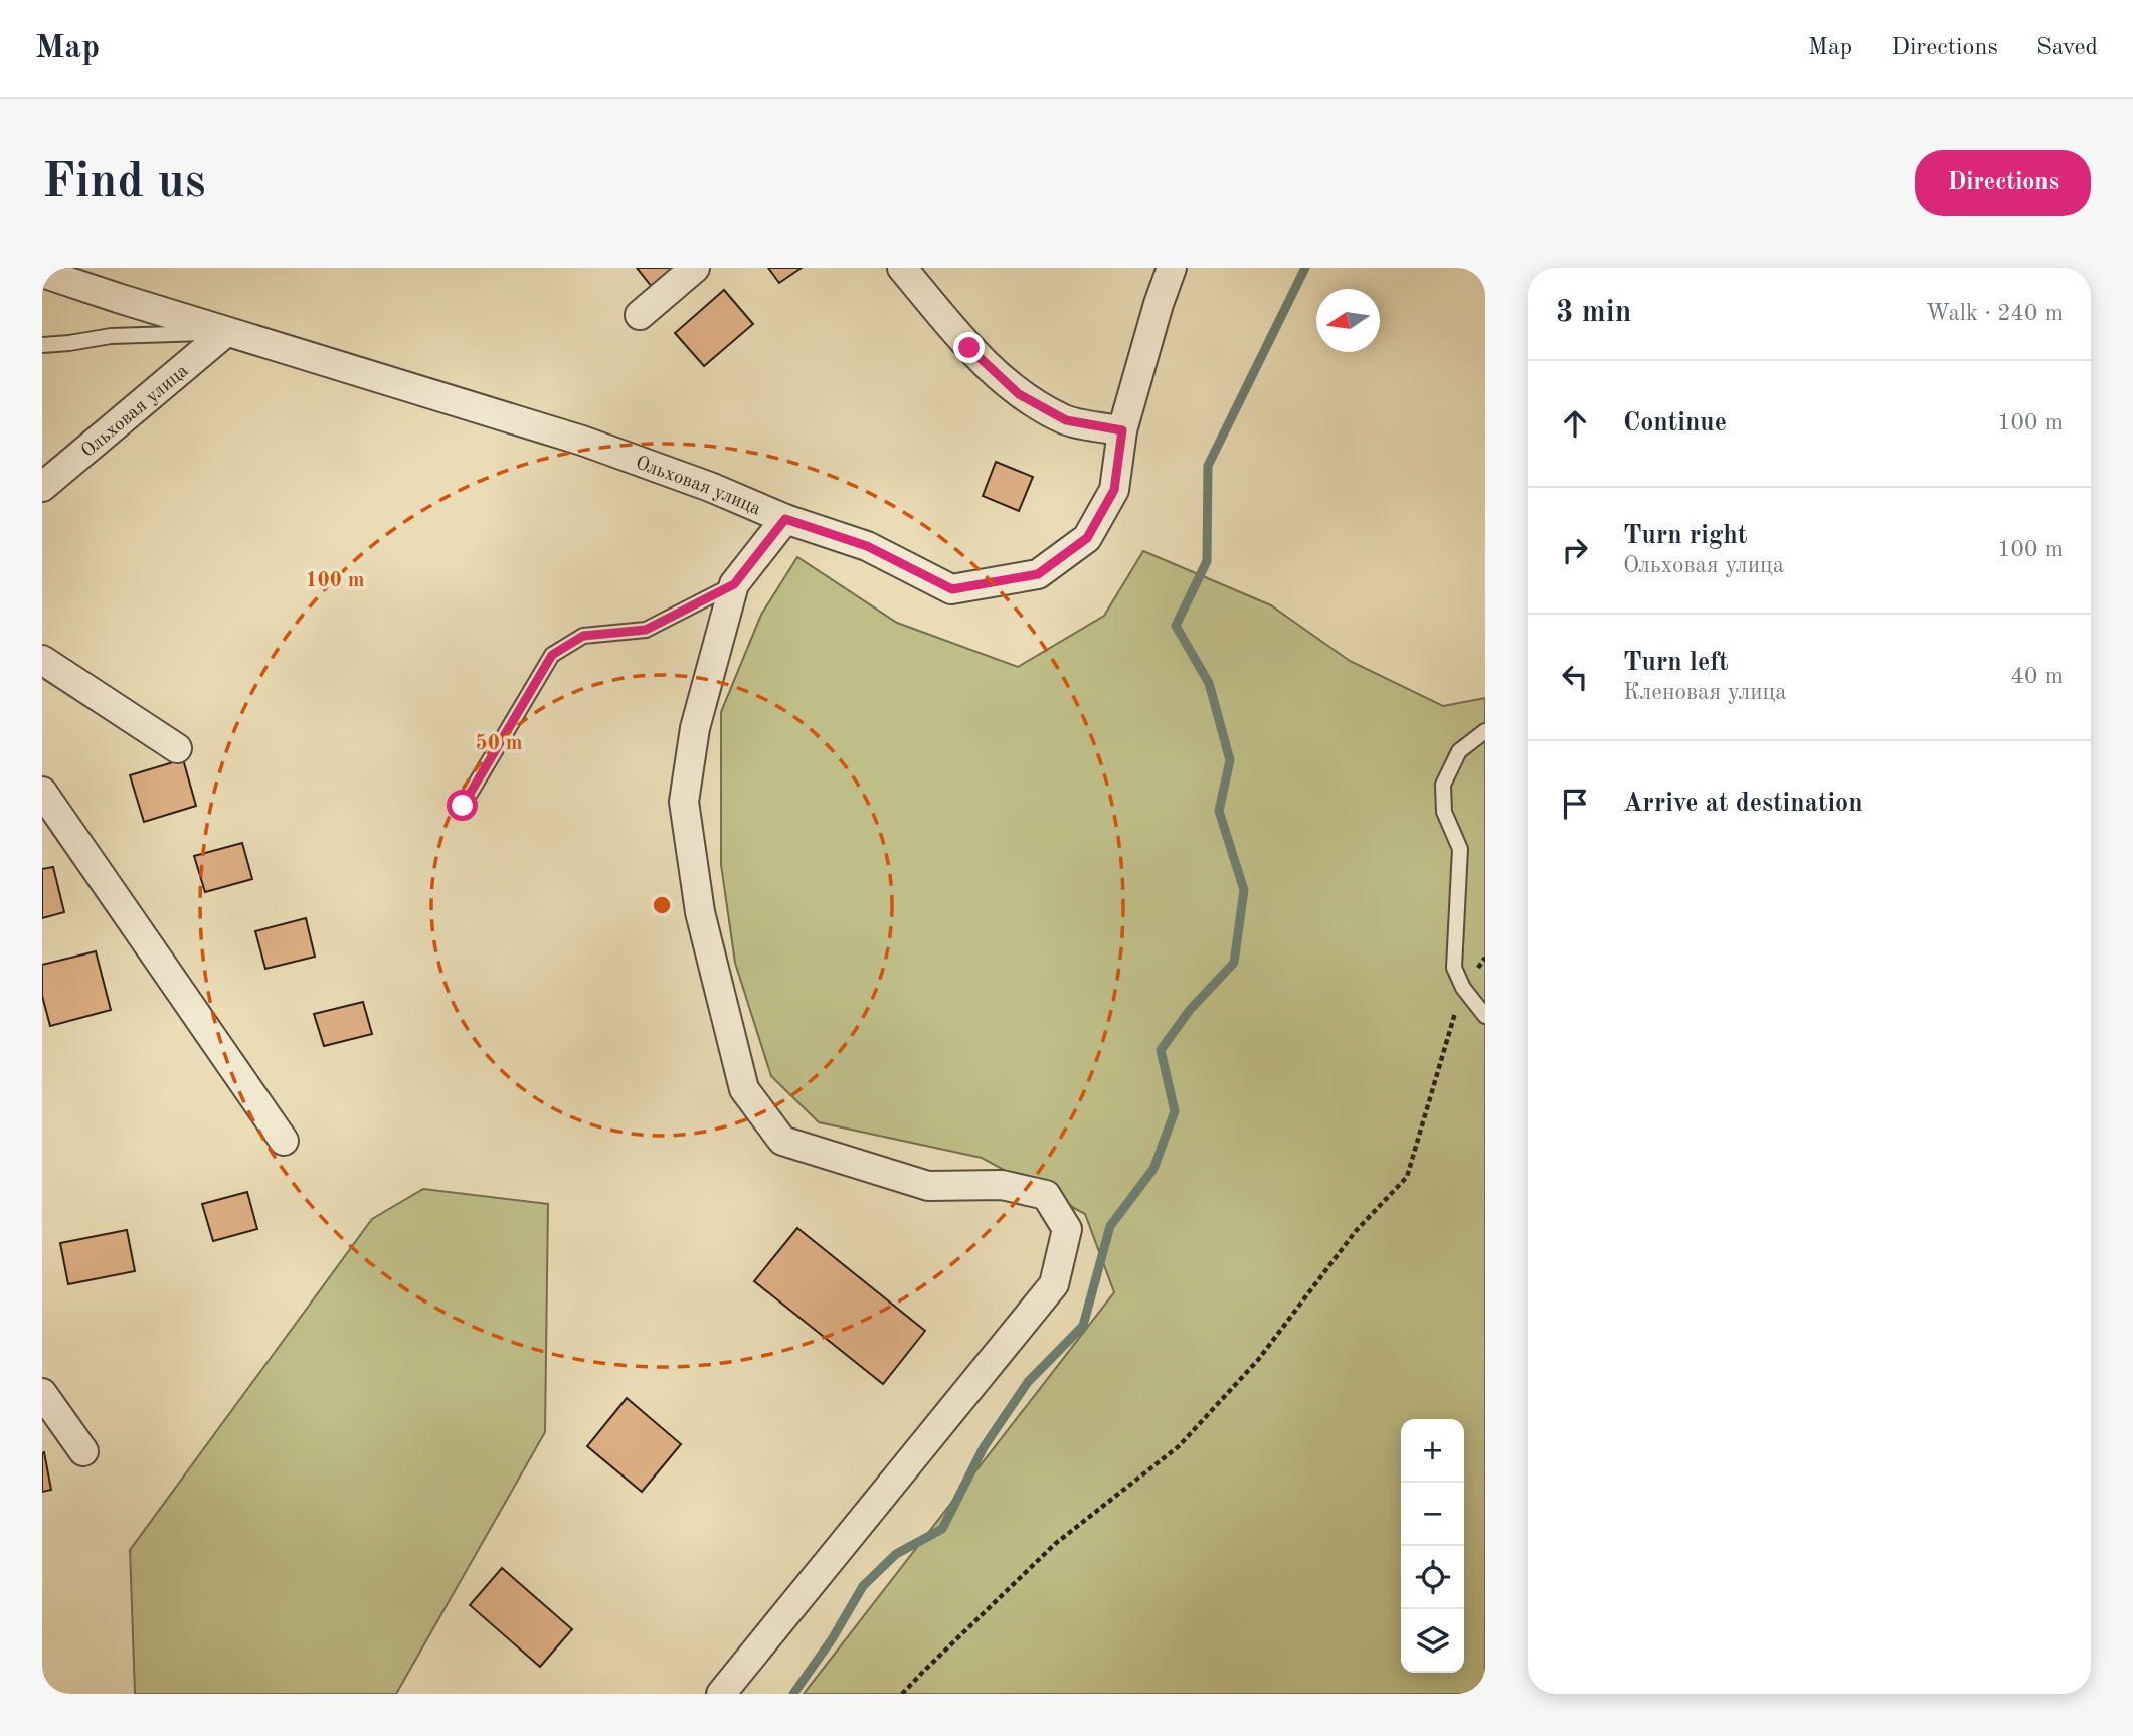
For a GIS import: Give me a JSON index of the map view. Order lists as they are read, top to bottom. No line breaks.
{"streets":{"street":["Ольховая улица"]},"north":"left","page":{"header":"Map","nav":["Map","Directions","Saved"],"buttons":"Directions","title":"Find us","heading":["3 min","Walk · 240 m"],"list":[["Continue","100 m"],["Turn right","Ольховая улица","100 m"],["Turn left","Кленовая улица","40 m"],"Arrive at destination"],"map_buttons":["+","−"]},"rings":["100 m","50 m"]}
